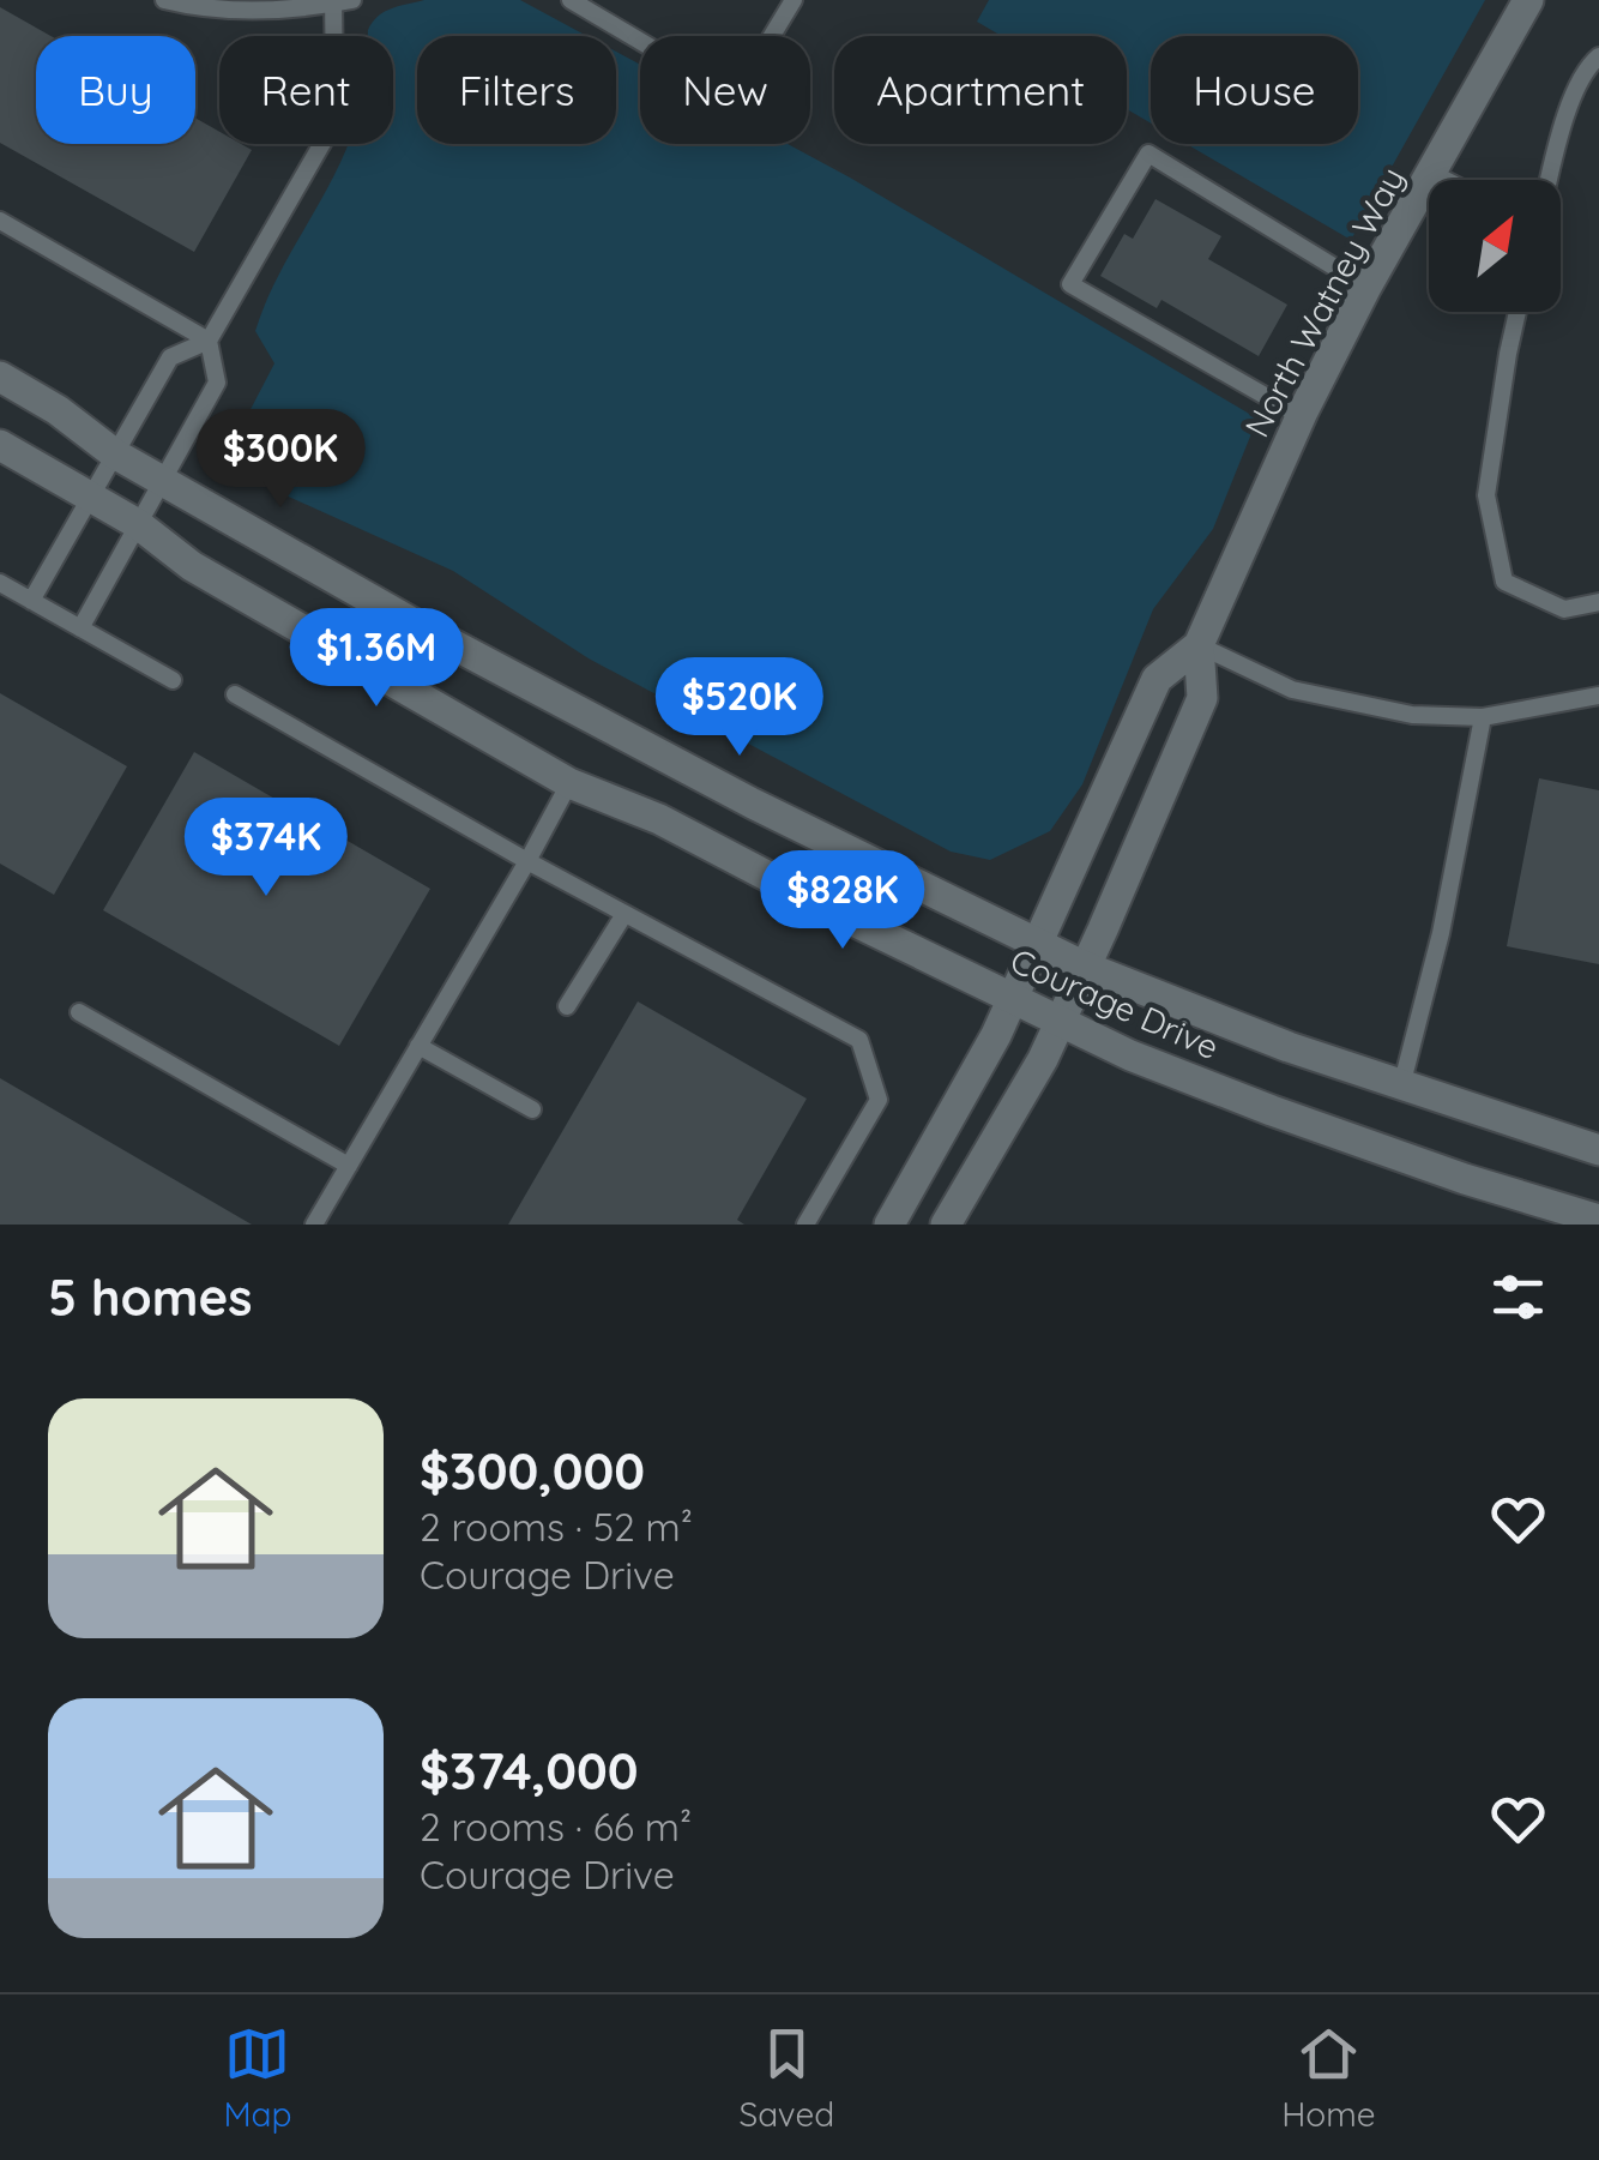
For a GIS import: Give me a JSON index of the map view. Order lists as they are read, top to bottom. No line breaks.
{"streets":{"street":["North Watney Way","Courage Drive"]},"crossings":[["North Watney Way","Courage Drive"]],"north":"top right","page":{"chip":["Buy","Rent","Filters","New","Apartment","House"],"price":["$300K","$1.36M","$520K","$374K","$828K"],"heading":"5 homes","list":[{"name":"$300,000","note":"2 rooms · 52 m² · Courage Drive"},{"name":"$374,000","note":"2 rooms · 66 m² · Courage Drive"}],"tabs":["Map","Saved","Home"]}}
